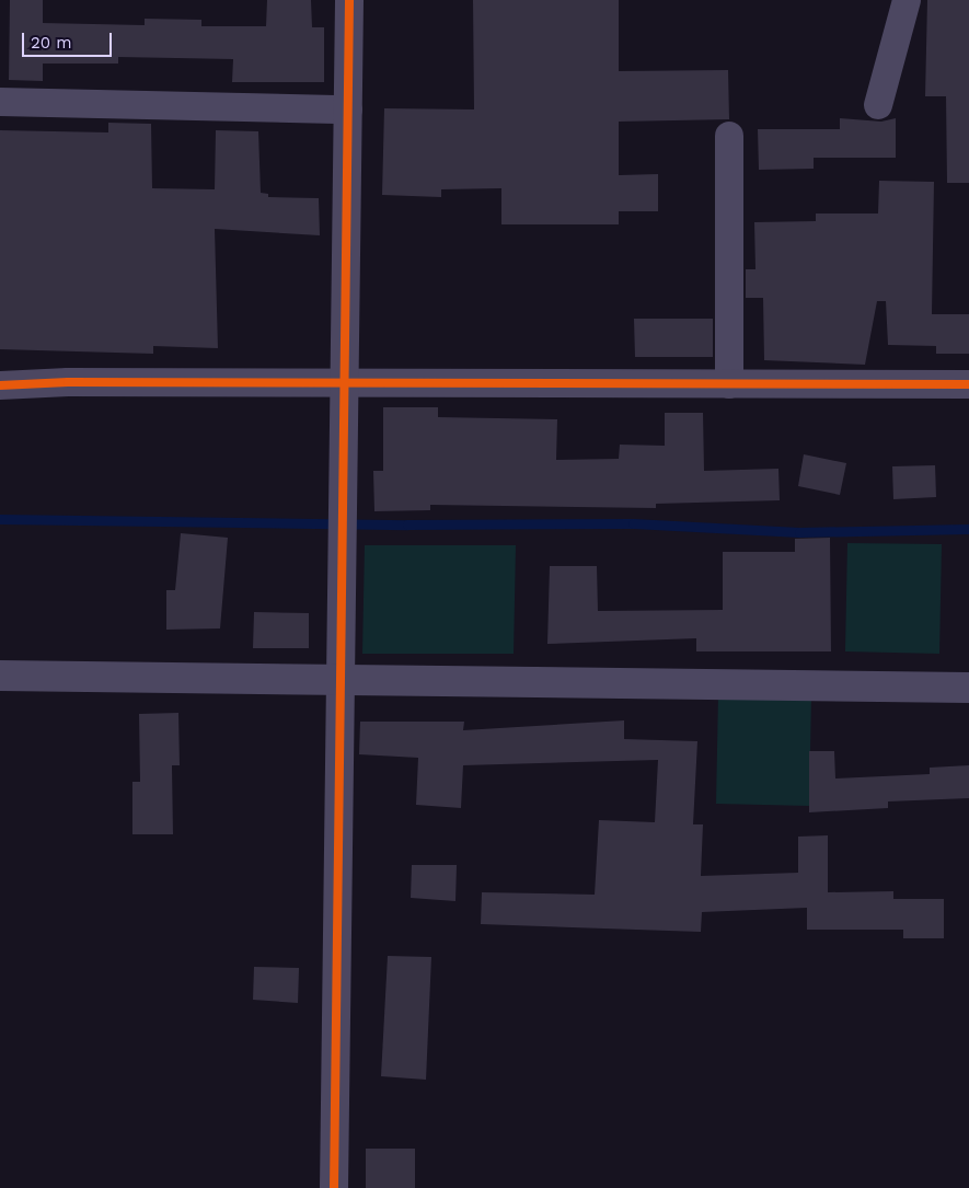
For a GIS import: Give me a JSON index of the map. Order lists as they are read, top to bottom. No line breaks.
{"scale_bar":"20 m"}
